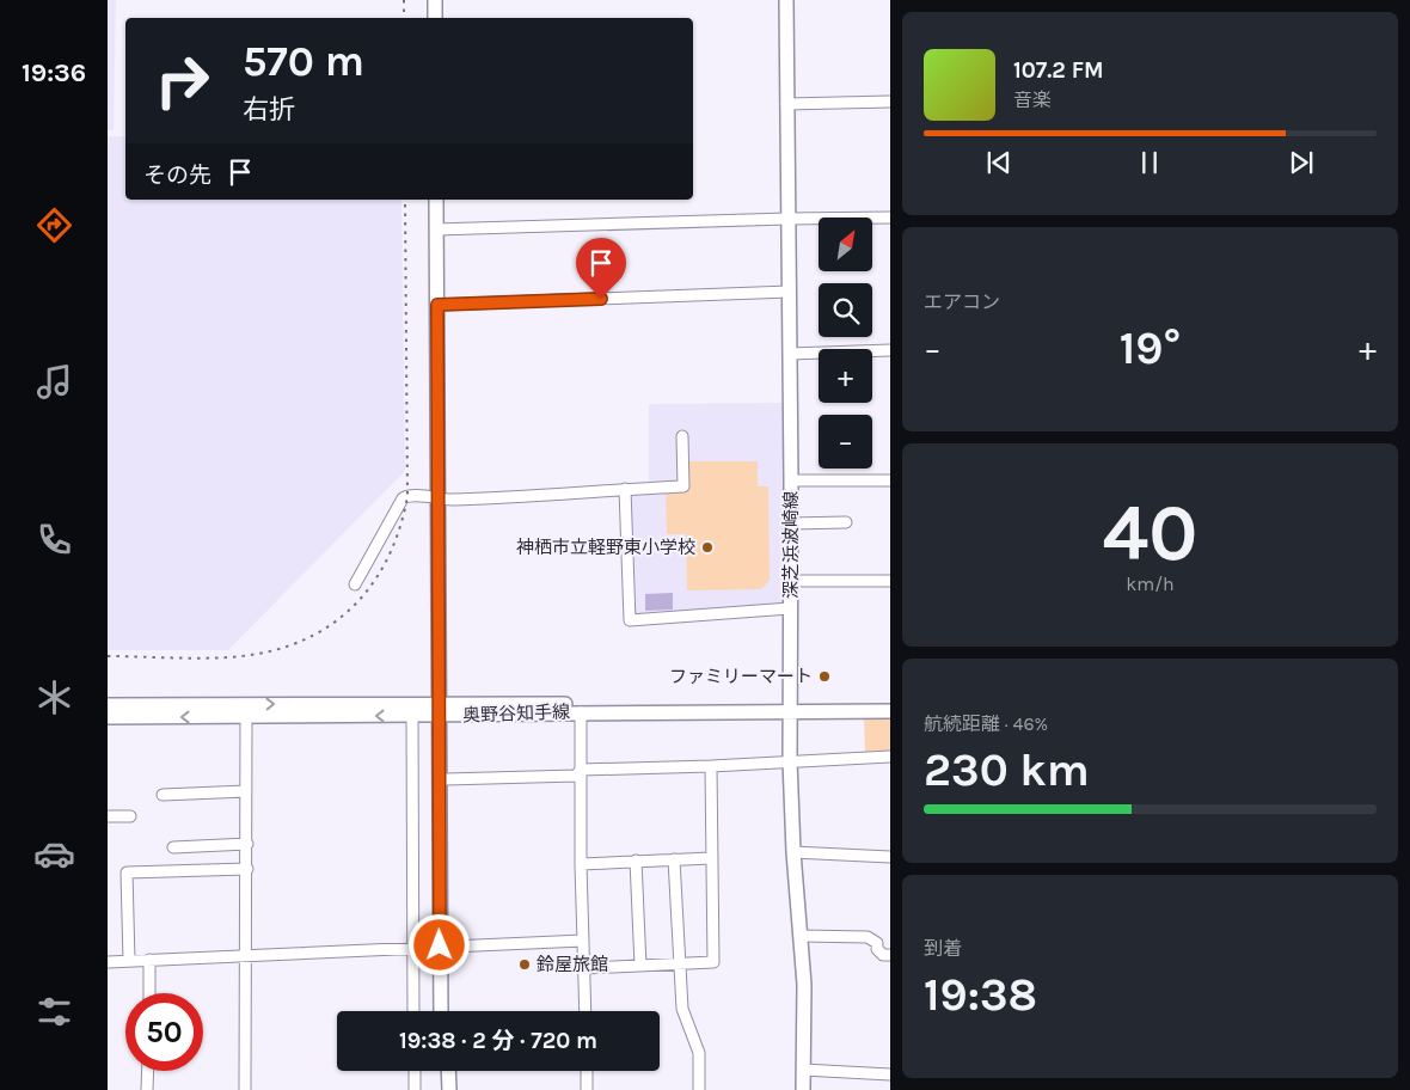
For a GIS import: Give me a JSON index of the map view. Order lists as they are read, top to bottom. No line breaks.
{"streets":{"main road":["深芝浜波崎線","奥野谷知手線"]},"crossings":[["深芝浜波崎線","奥野谷知手線"]],"places":["神栖市立軽野東小学校","ファミリーマート","鈴屋旅館"],"north":"top right","page":{"tabs":"19:36","turn":["570 m","右折"],"song":["107.2 FM","音楽"],"then":"その先","map_buttons":["+","−"],"tile":["エアコン",["40","km/h"],["航続距離 · 46%","230 km"],["到着","19:38"]],"heat":["−","19°","+"],"limit":"50","trip":"19:38 · 2 分 · 720 m"}}
